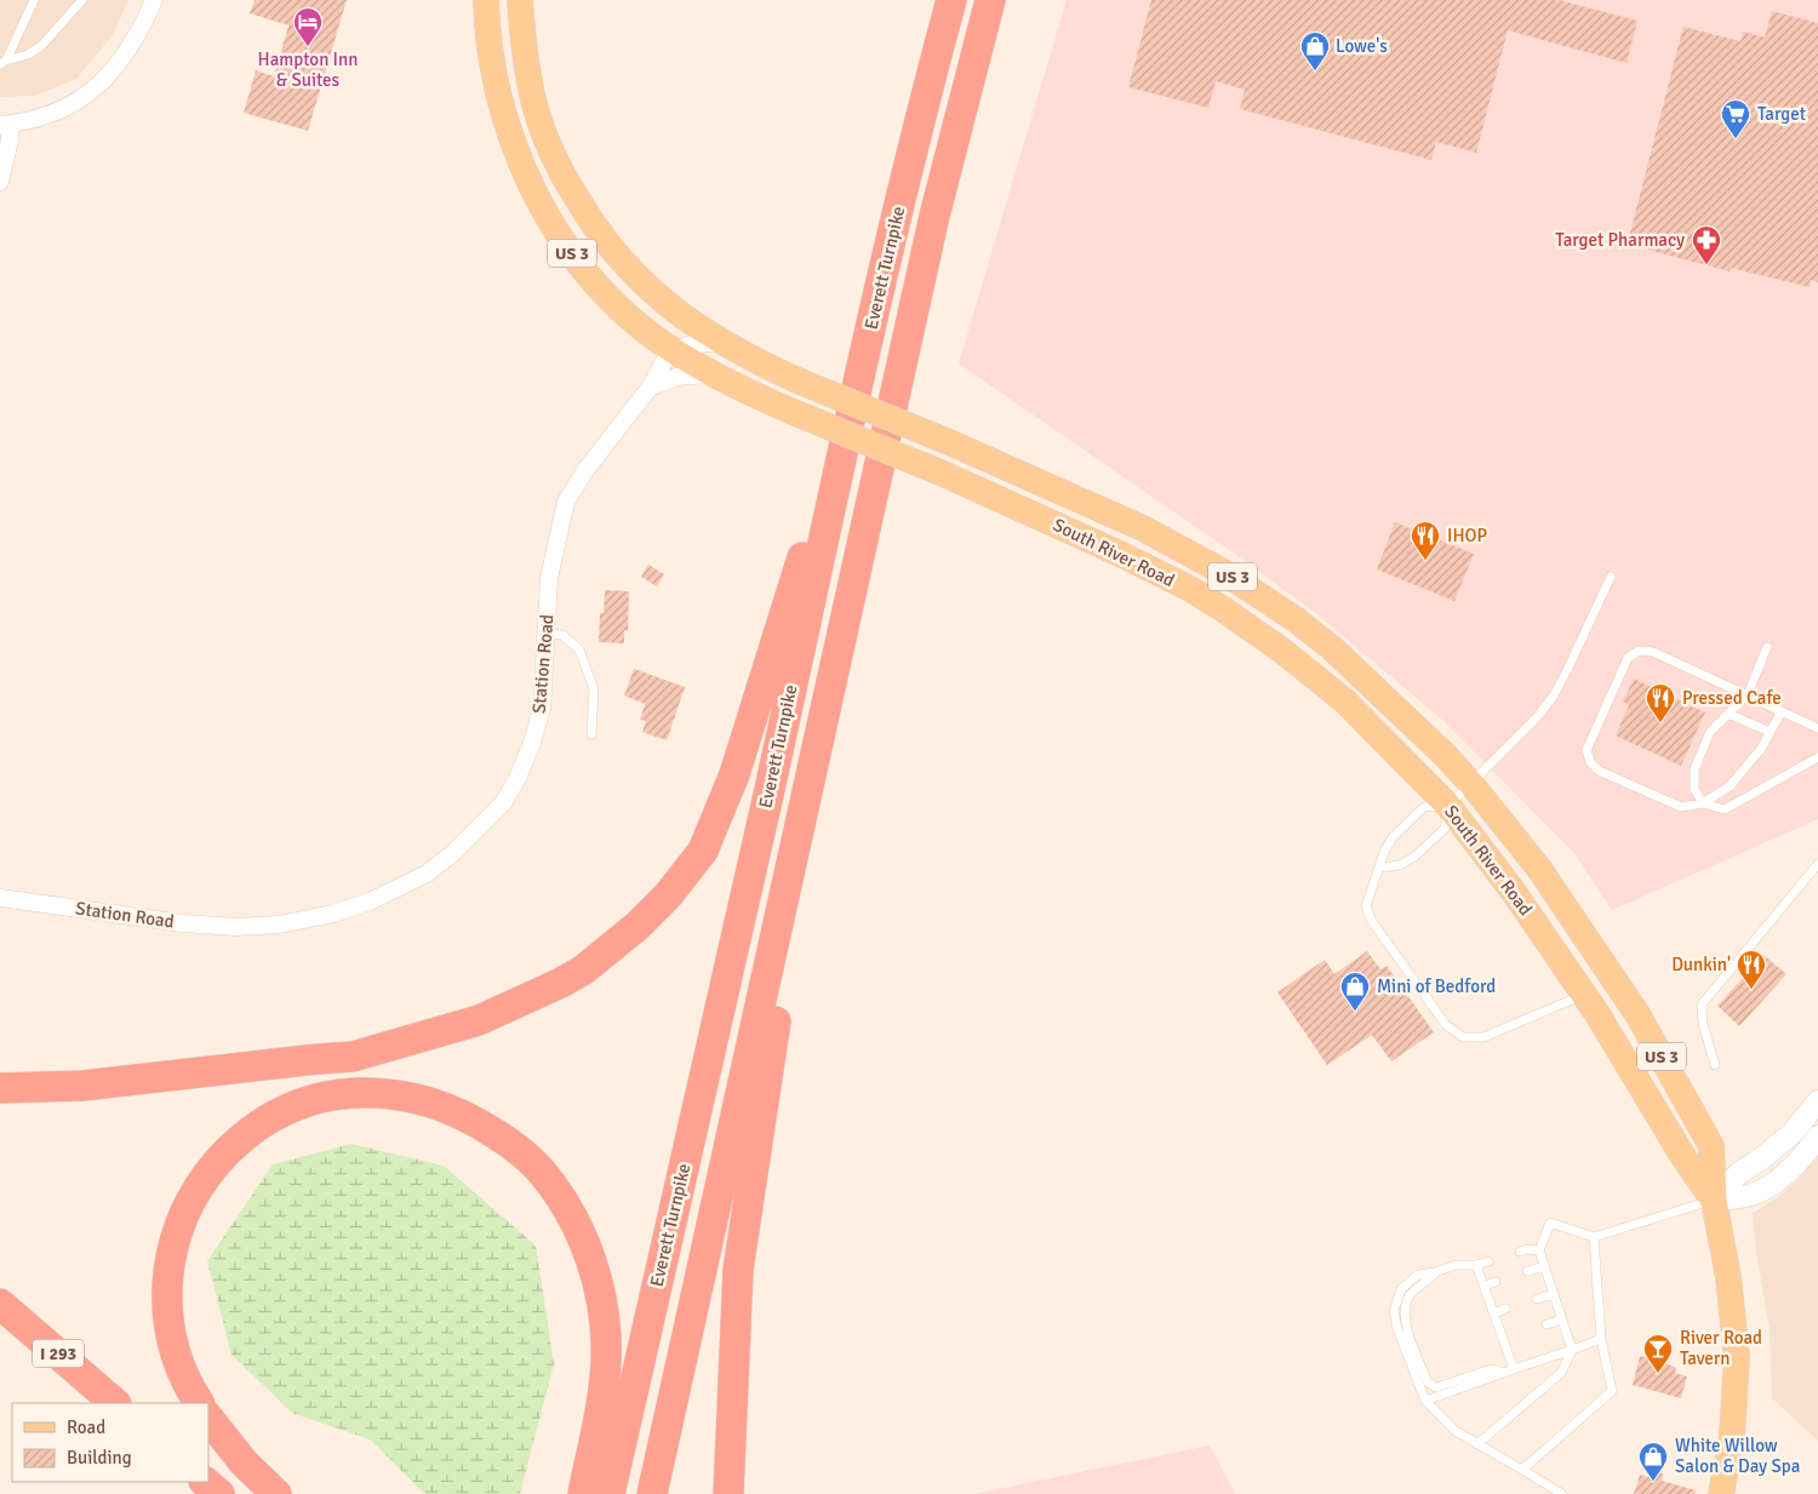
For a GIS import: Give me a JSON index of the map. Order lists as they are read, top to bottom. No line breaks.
{"streets":{"highway":["Everett Turnpike","I 293"],"main road":["US 3","South River Road"],"street":["Station Road"]},"crossings":[["US 3","South River Road"],["South River Road","Station Road"]],"places":{"hotel":["Hampton Inn & Suites"],"shop":["Lowe's","Mini of Bedford","White Willow Salon & Day Spa"],"supermarket":["Target"],"pharmacy":["Target Pharmacy"],"restaurant":["IHOP","Pressed Cafe","Dunkin'"],"bar":["River Road Tavern"]},"legend":["Road","Building"]}
